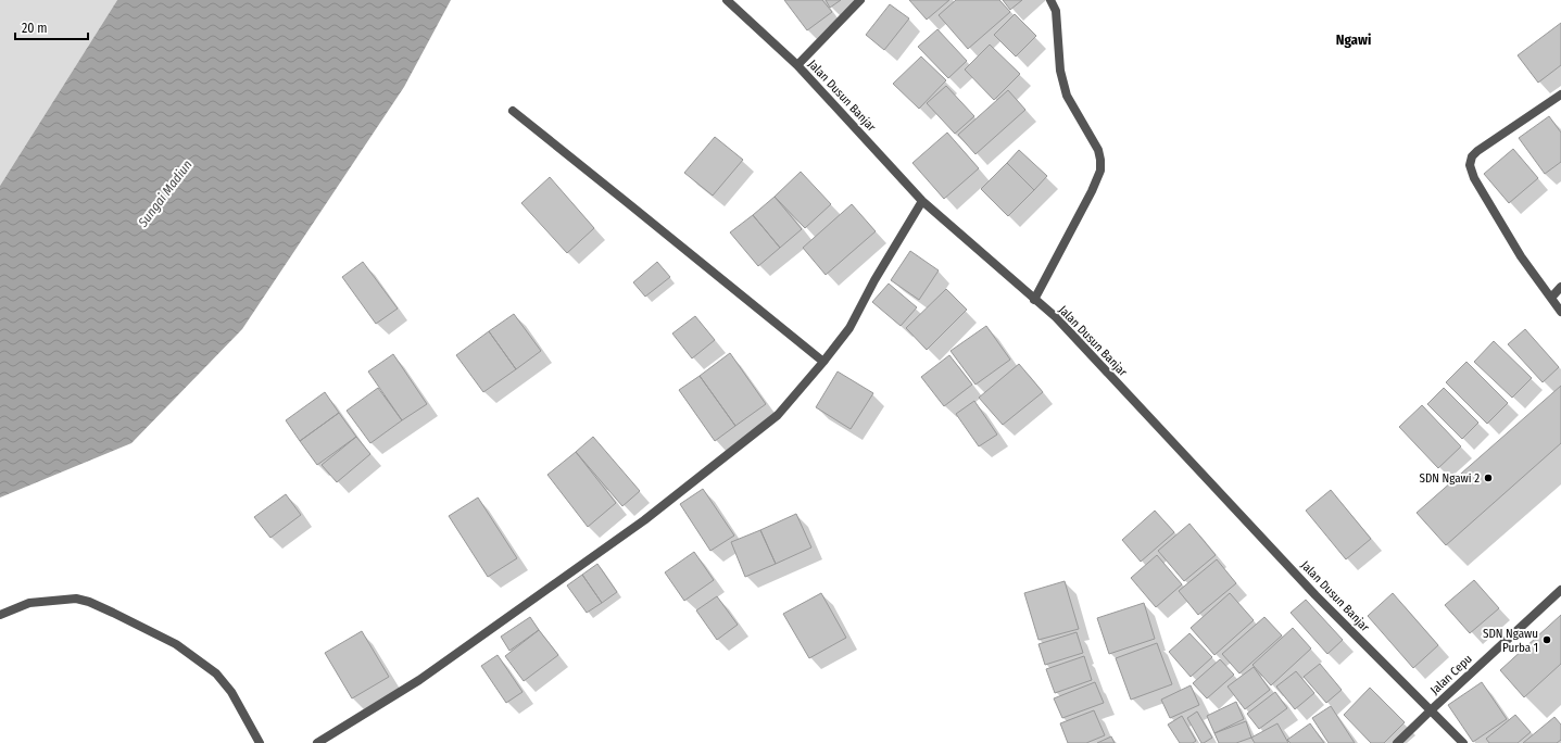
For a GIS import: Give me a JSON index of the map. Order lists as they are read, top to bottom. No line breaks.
{"streets":{"street":["Jalan Dusun Banjar","Jalan Cepu"]},"crossings":[["Jalan Dusun Banjar","Jalan Cepu"]],"districts":["Ngawi"],"water":["Sungai Madiun"],"places":["SDN Ngawi 2","SDN Ngawu Purba 1"],"scale_bar":"20 m"}
